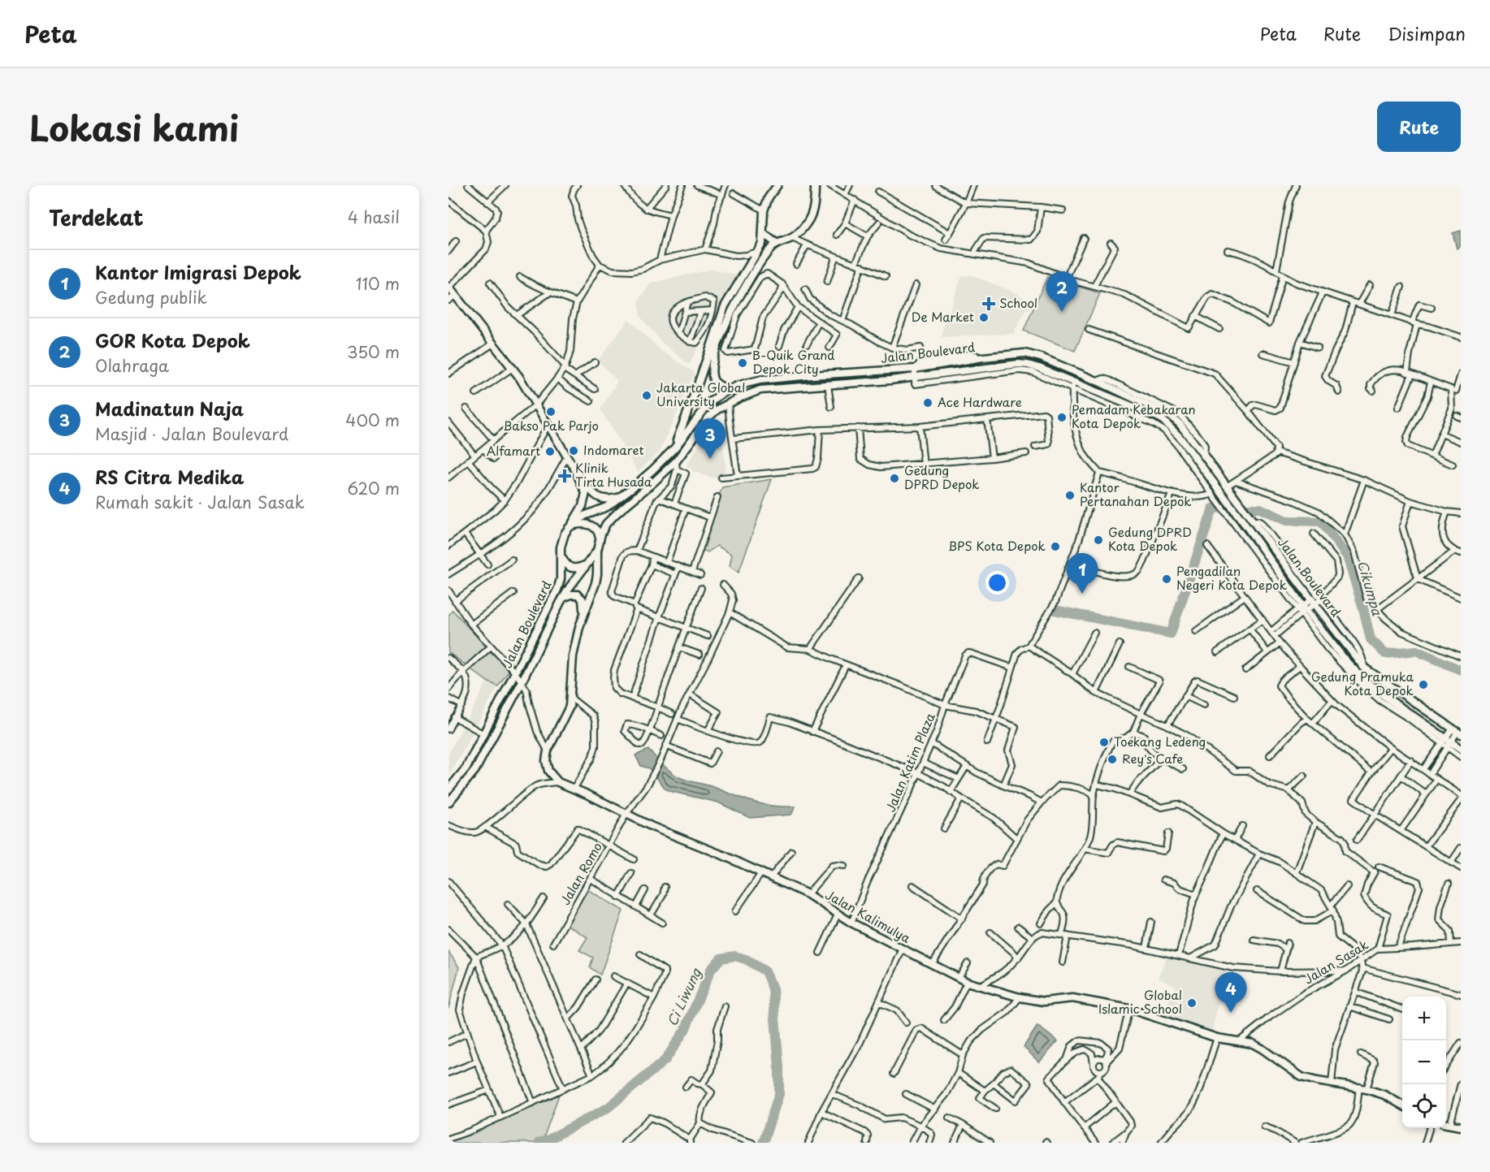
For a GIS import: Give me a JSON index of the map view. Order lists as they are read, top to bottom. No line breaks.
{"streets":{"main road":["Jalan Boulevard","Jalan Kalimulya"],"street":["Jalan Katim Plaza","Jalan Romo","Jalan Sasak"]},"crossings":[["Jalan Katim Plaza","Jalan Kalimulya"],["Jalan Romo","Jalan Kalimulya"],["Jalan Kalimulya","Jalan Sasak"]],"water":["Cikumpa","Ci Liwung"],"places":{"health":["School","Klinik Tirta Husada"],"other":["De Market","B-Quik Grand Depok City","Jakarta Global University","Ace Hardware","Bakso Pak Parjo","Pemadam Kebakaran Kota Depok","Indomaret","Alfamart","Gedung DPRD Depok","Kantor Pertanahan Depok","Gedung DPRD Kota Depok","BPS Kota Depok","Pengadilan Negeri Kota Depok","Gedung Pramuka Kota Depok","Toekang Ledeng","Rey's Cafe","Global Islamic School"]},"page":{"header":"Peta","nav":["Peta","Rute","Disimpan"],"title":"Lokasi kami","buttons":"Rute","heading":["Terdekat","4 hasil"],"list":[{"mark":"1","name":"Kantor Imigrasi Depok","note":"Gedung publik","value":"110 m"},{"mark":"2","name":"GOR Kota Depok","note":"Olahraga","value":"350 m"},{"mark":"3","name":"Madinatun Naja","note":"Masjid · Jalan Boulevard","value":"400 m"},{"mark":"4","name":"RS Citra Medika","note":"Rumah sakit · Jalan Sasak","value":"620 m"}],"pins":["2","3","1","4"],"map_buttons":["+","−"]}}
